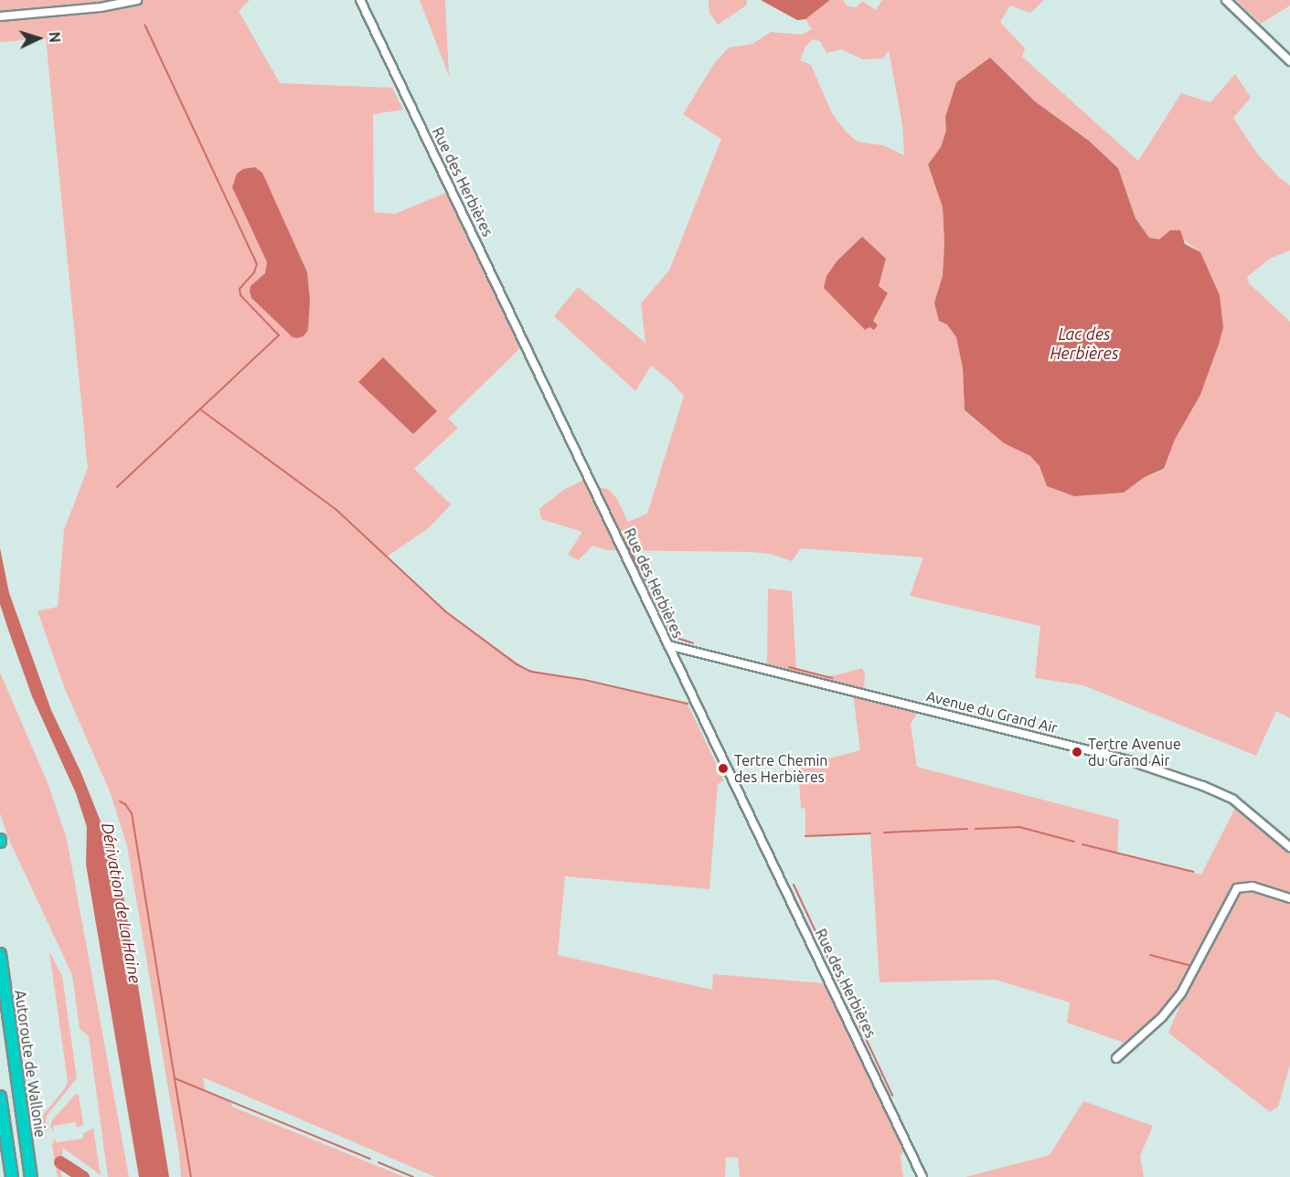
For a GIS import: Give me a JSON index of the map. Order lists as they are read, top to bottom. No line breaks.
{"streets":{"highway":["Autoroute de Wallonie"],"street":["Rue des Herbières","Avenue du Grand Air"]},"crossings":[["Rue des Herbières","Avenue du Grand Air"]],"water":["Lac des Herbières","Dérivation de La Haine"],"places":["Tertre Avenue du Grand Air","Tertre Chemin des Herbières"],"north":"right"}
